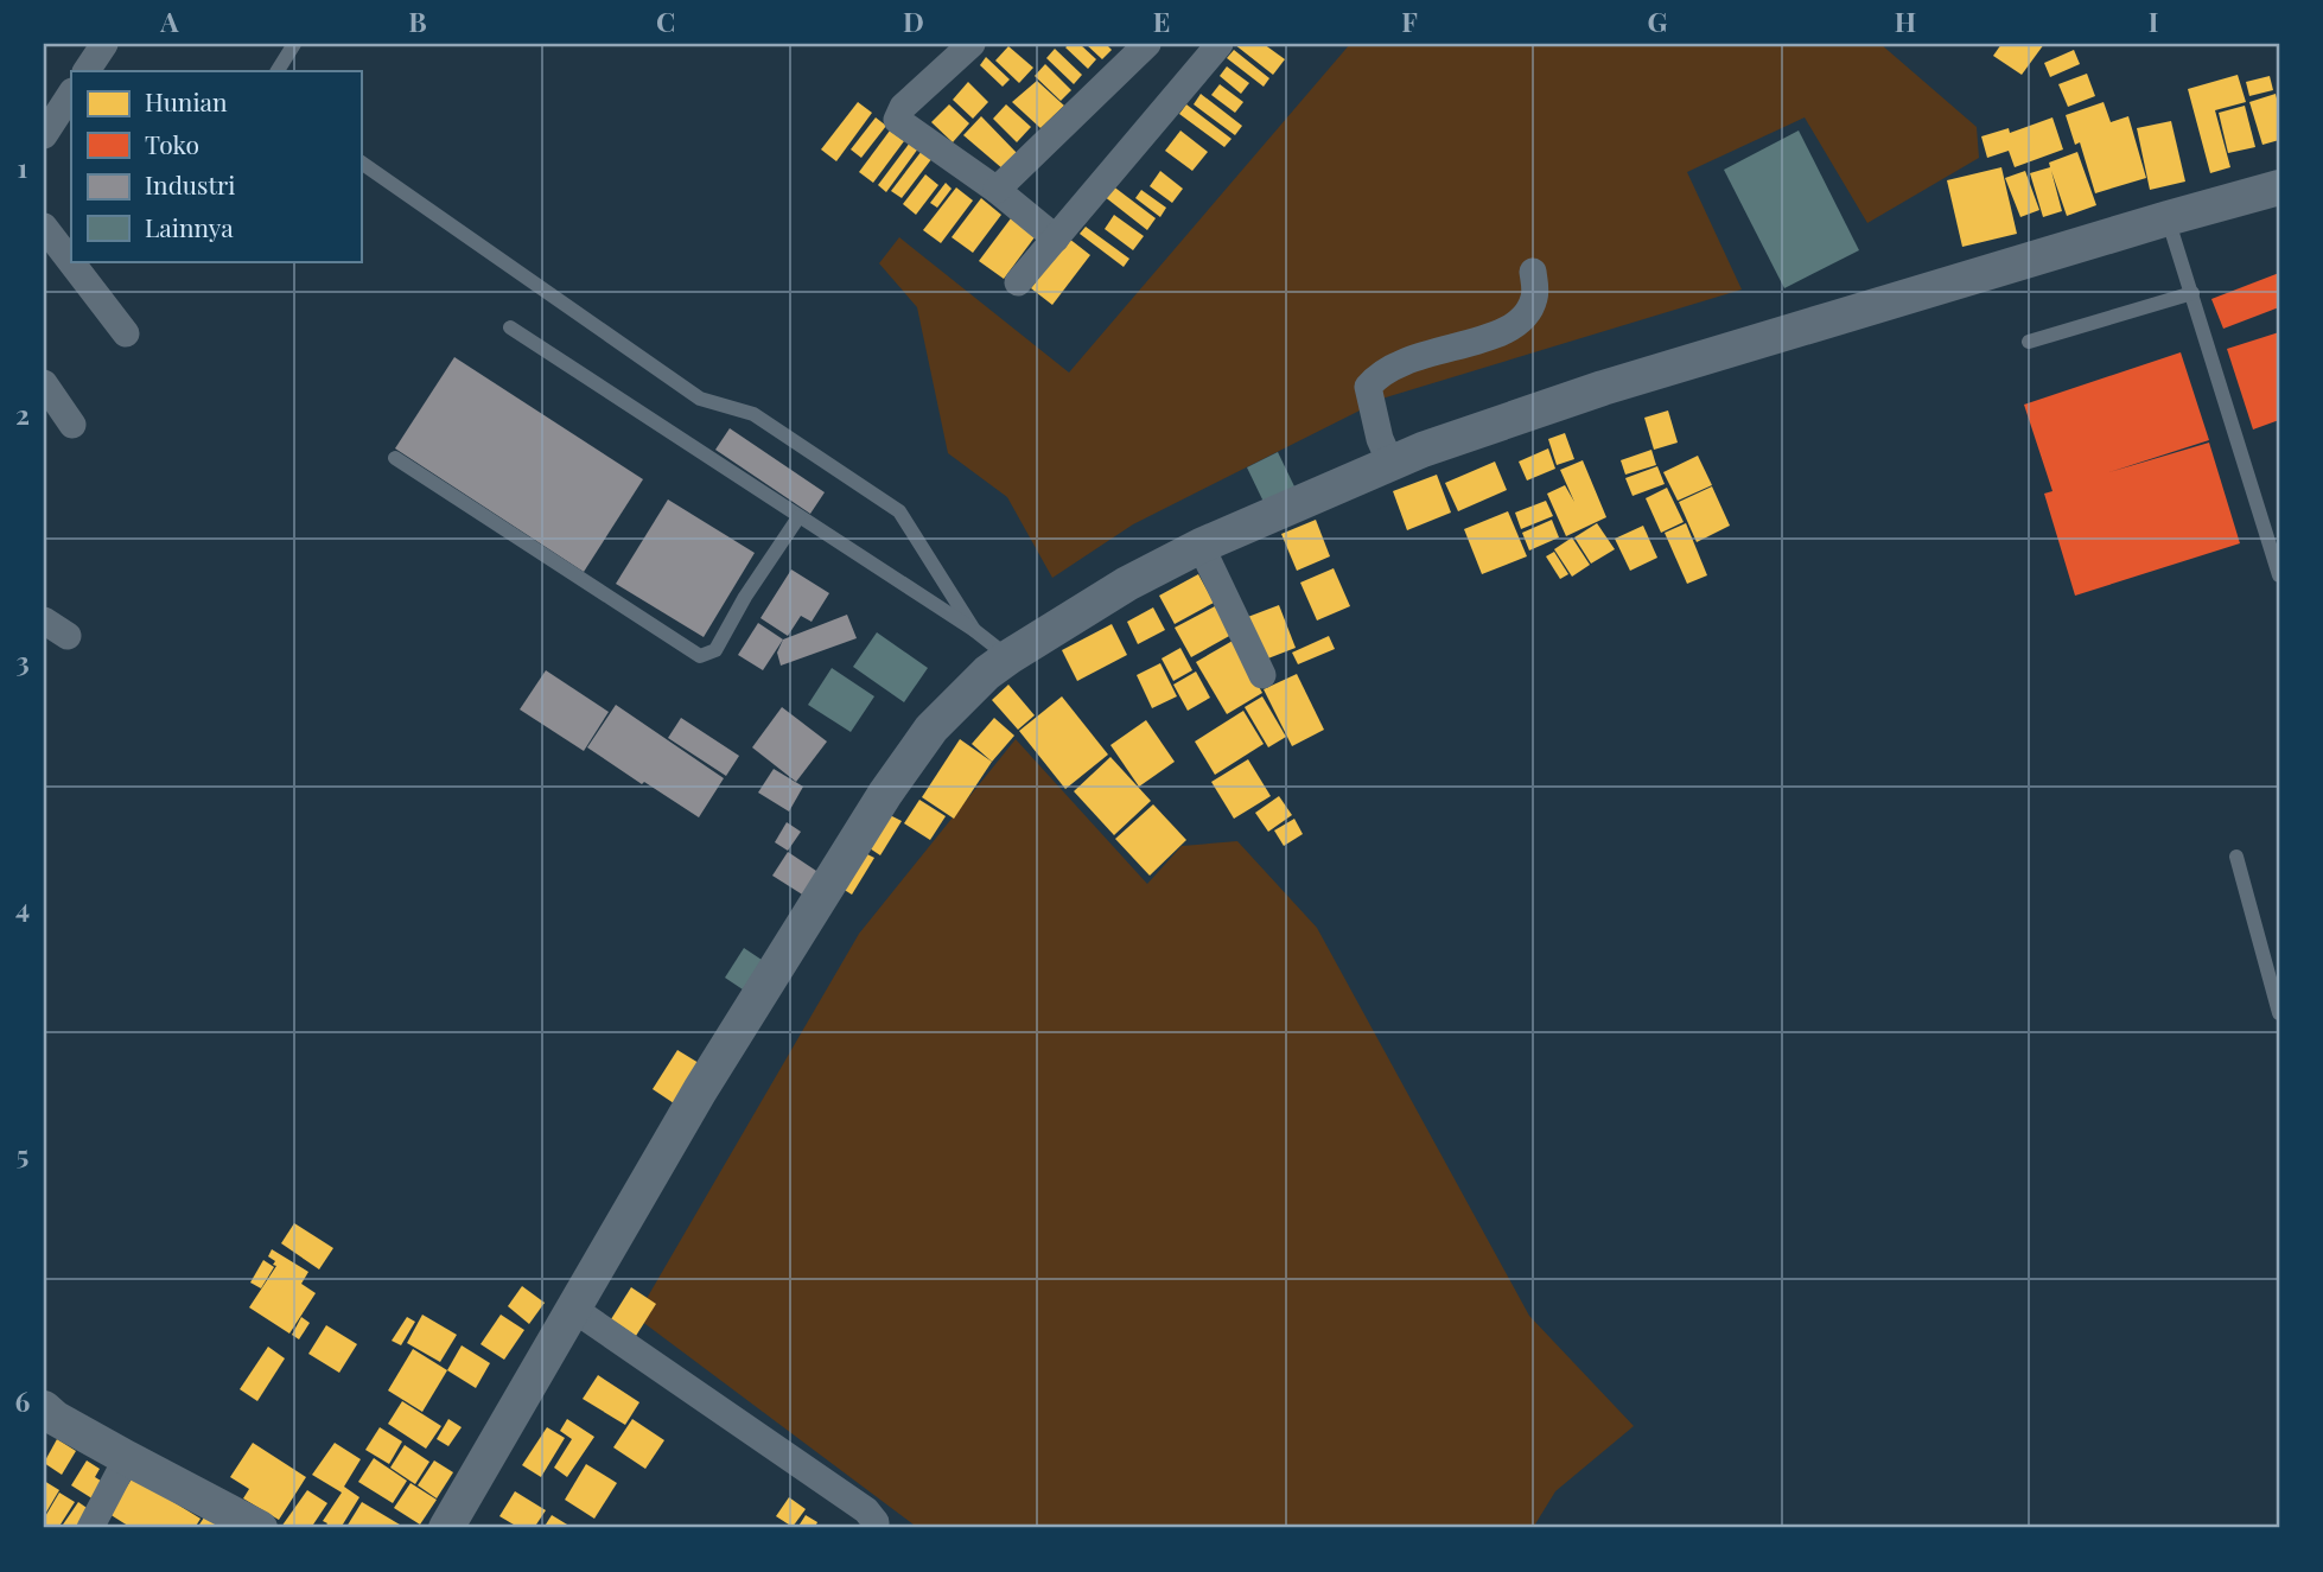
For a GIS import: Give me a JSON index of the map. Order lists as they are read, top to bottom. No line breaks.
{"legend":["Hunian","Toko","Industri","Lainnya"],"grid":{"columns":["A","B","C","D","E","F","G","H","I"],"rows":["1","2","3","4","5","6"]}}
